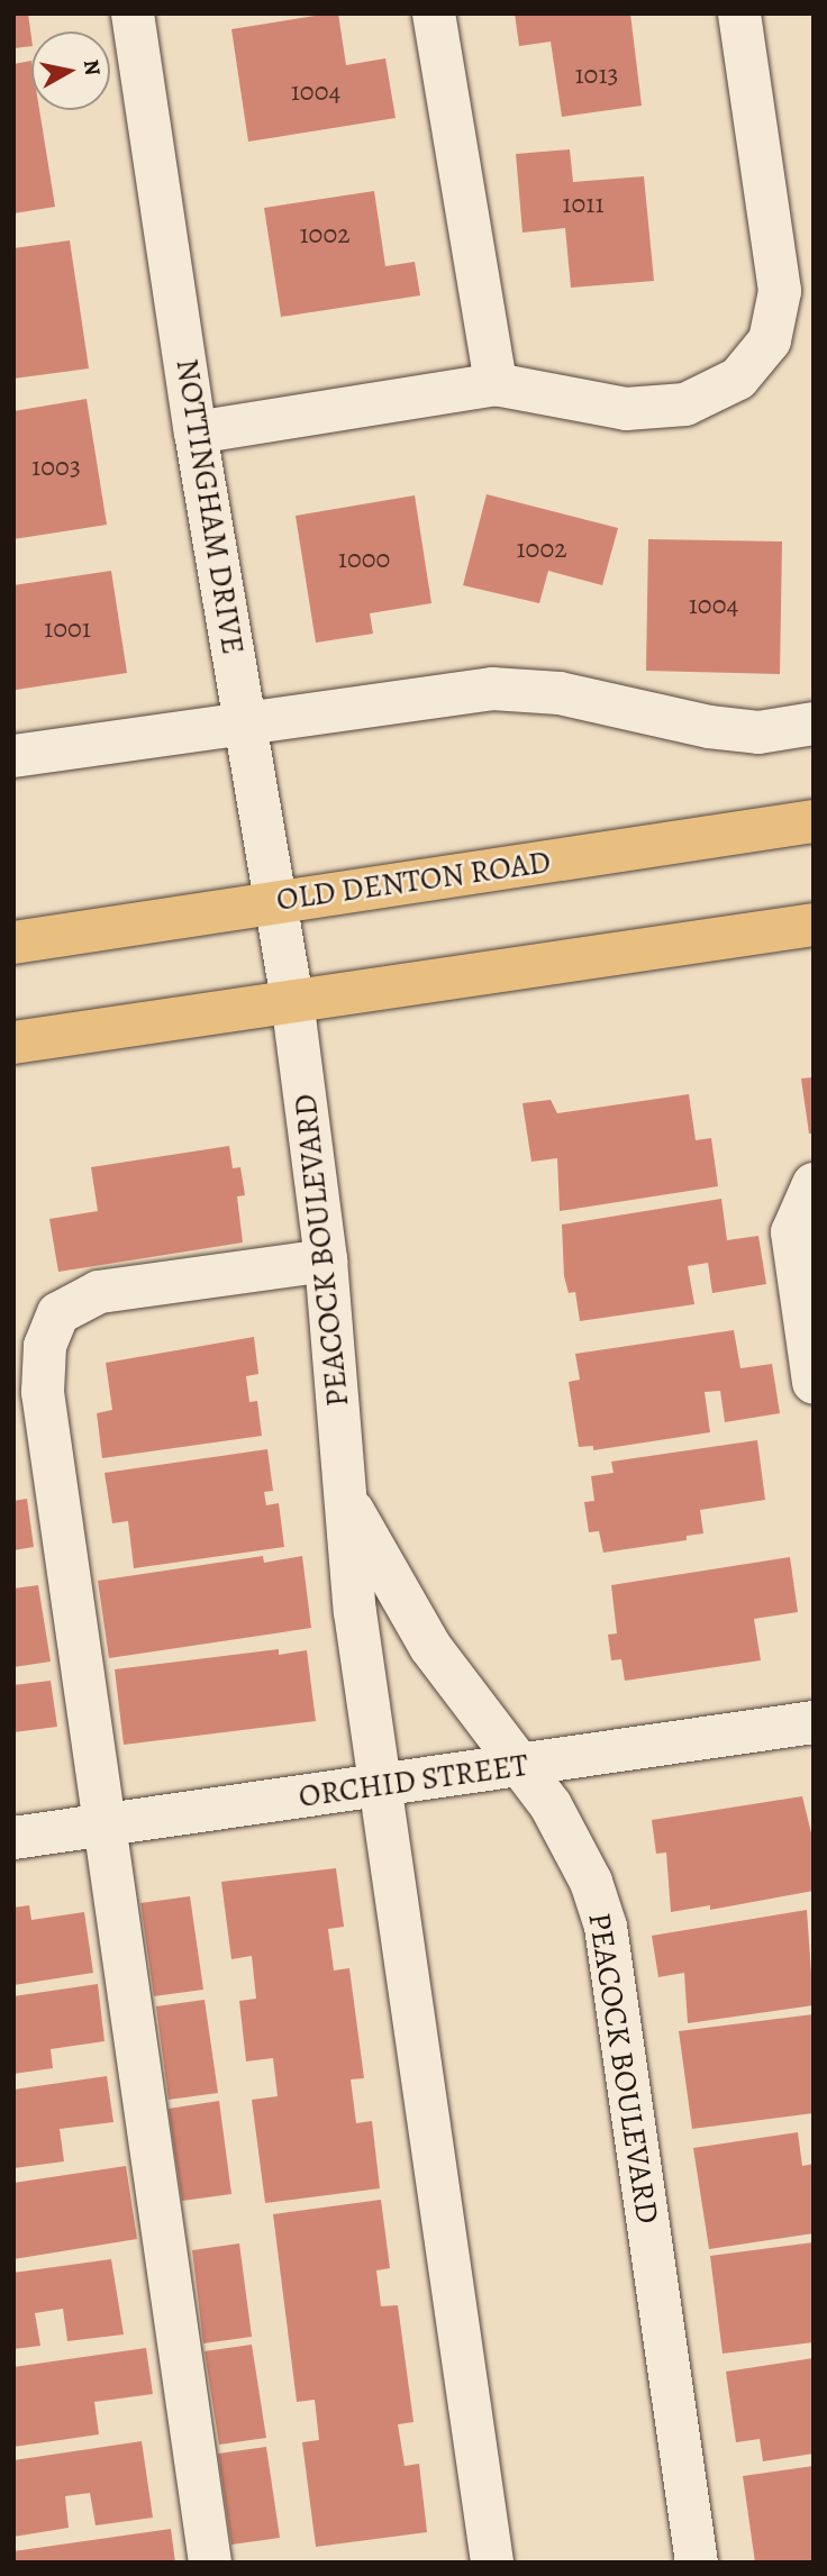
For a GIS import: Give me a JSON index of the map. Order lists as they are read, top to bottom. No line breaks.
{"streets":{"main road":["OLD DENTON ROAD"],"street":["NOTTINGHAM DRIVE","PEACOCK BOULEVARD","ORCHID STREET"]},"crossings":[["NOTTINGHAM DRIVE","OLD DENTON ROAD"],["NOTTINGHAM DRIVE","PEACOCK BOULEVARD"],["PEACOCK BOULEVARD","ORCHID STREET"]],"house_numbers":["1013","1004","1011","1002","1003","1002","1000","1004","1001"],"north":"right"}
